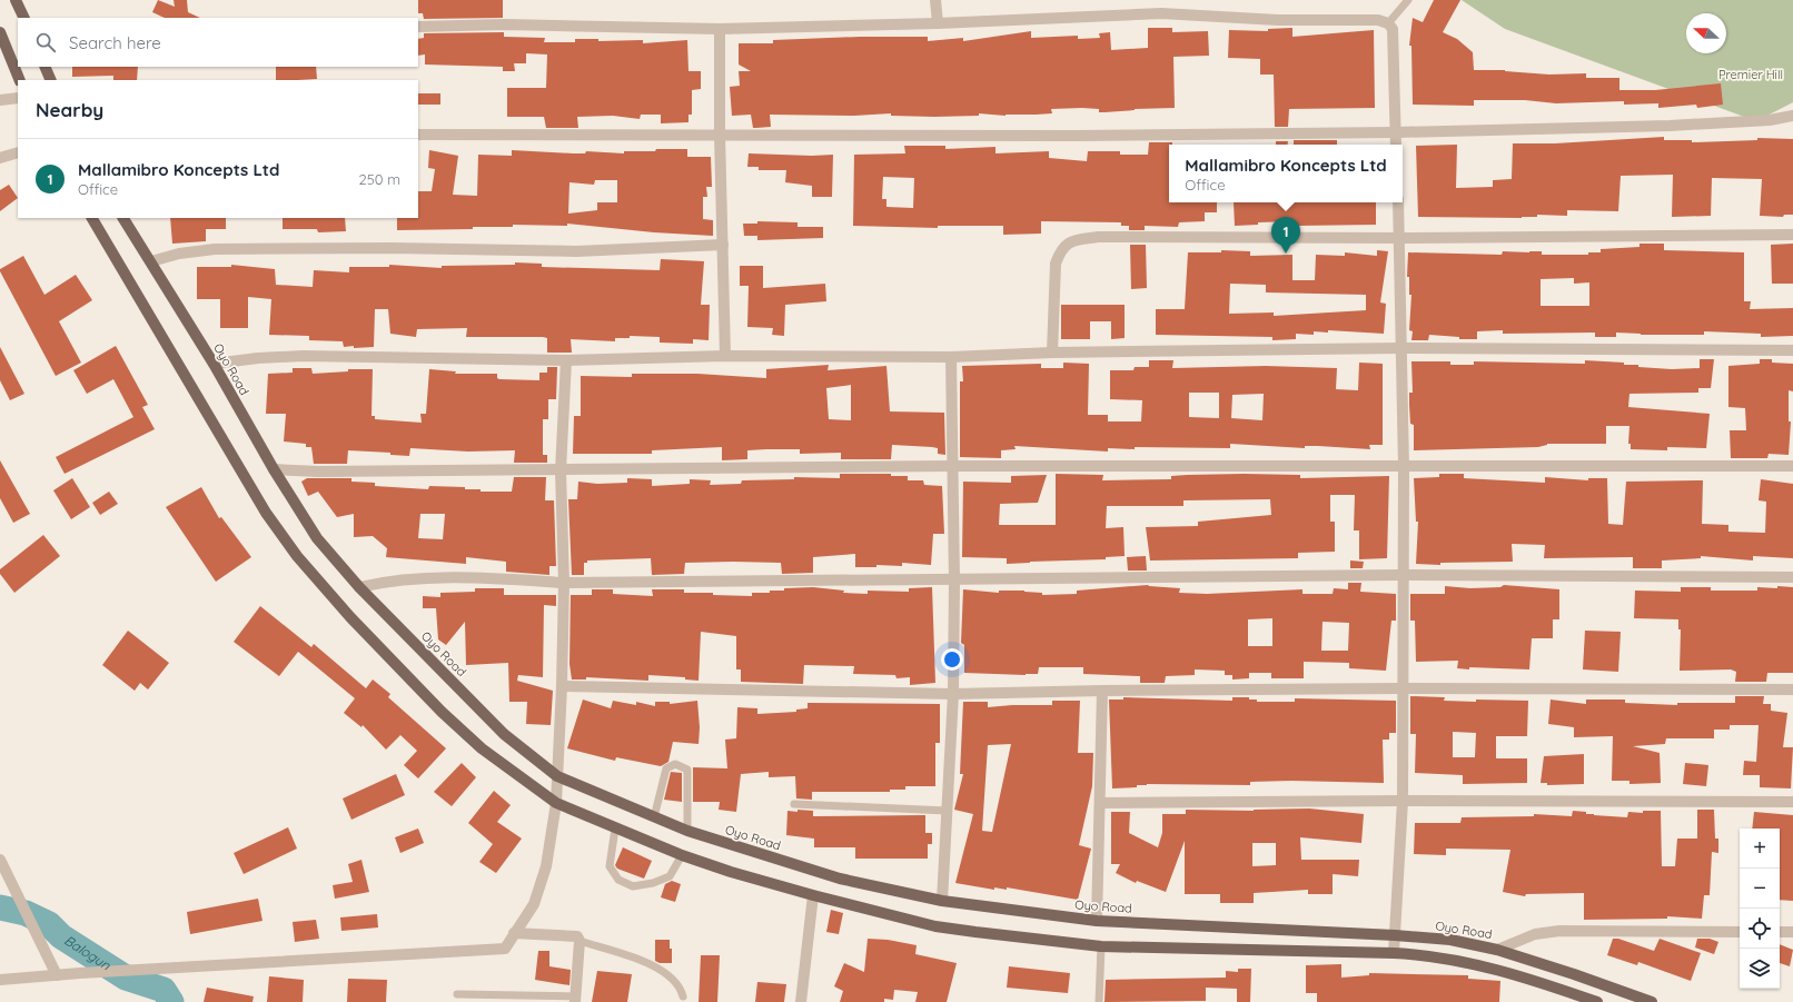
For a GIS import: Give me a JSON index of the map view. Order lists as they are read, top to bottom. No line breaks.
{"streets":{"main road":["Oyo Road"]},"water":["Balogun"],"parks":["Premier Hill"],"north":"left","page":{"search":"Search here","heading":"Nearby","list":[{"mark":"1","name":"Mallamibro Koncepts Ltd","note":"Office","value":"250 m"}],"popup":["Mallamibro Koncepts Ltd","Office"],"pins":"1","map_buttons":["+","−"]}}
